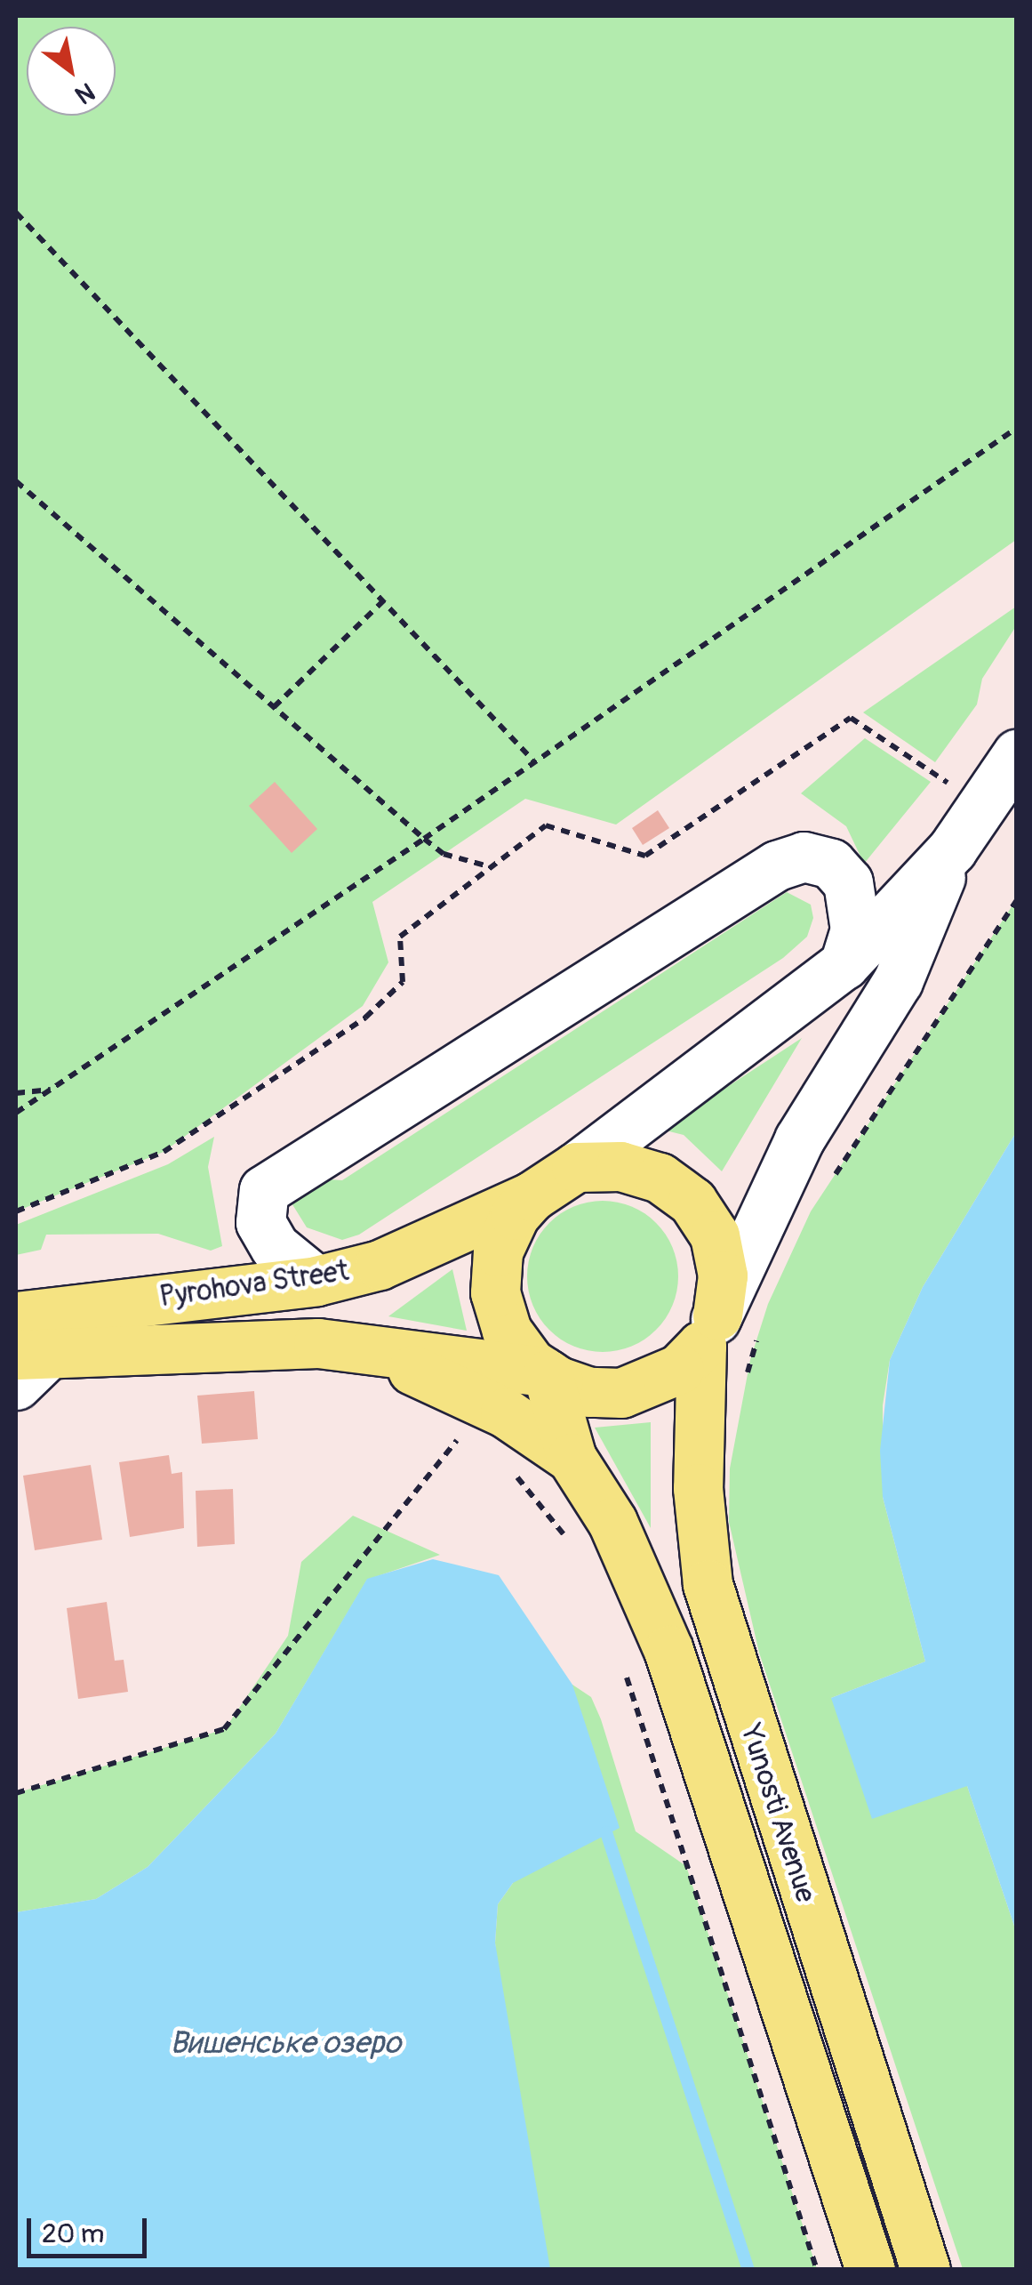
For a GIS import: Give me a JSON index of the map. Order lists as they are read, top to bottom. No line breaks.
{"streets":{"main road":["Pyrohova Street","Yunosti Avenue"]},"crossings":[["Pyrohova Street","Yunosti Avenue"]],"water":["Вишенське озеро"],"scale_bar":"20 m","north":"bottom right"}
